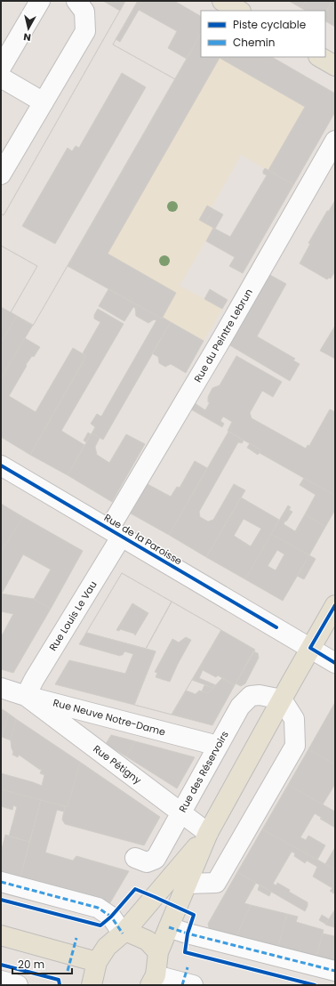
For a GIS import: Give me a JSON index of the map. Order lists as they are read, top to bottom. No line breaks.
{"streets":{"street":["Rue du Peintre Lebrun","Rue de la Paroisse","Rue Louis Le Vau","Rue Neuve Notre-Dame","Rue Pétigny","Rue des Réservoirs"]},"crossings":[["Rue du Peintre Lebrun","Rue de la Paroisse"],["Rue du Peintre Lebrun","Rue Louis Le Vau"],["Rue de la Paroisse","Rue Louis Le Vau"],["Rue Louis Le Vau","Rue Neuve Notre-Dame"],["Rue Louis Le Vau","Rue Pétigny"],["Rue Neuve Notre-Dame","Rue Pétigny"],["Rue Neuve Notre-Dame","Rue des Réservoirs"],["Rue Pétigny","Rue des Réservoirs"]],"legend":["Piste cyclable","Chemin"],"scale_bar":"20 m","north":"bottom"}
